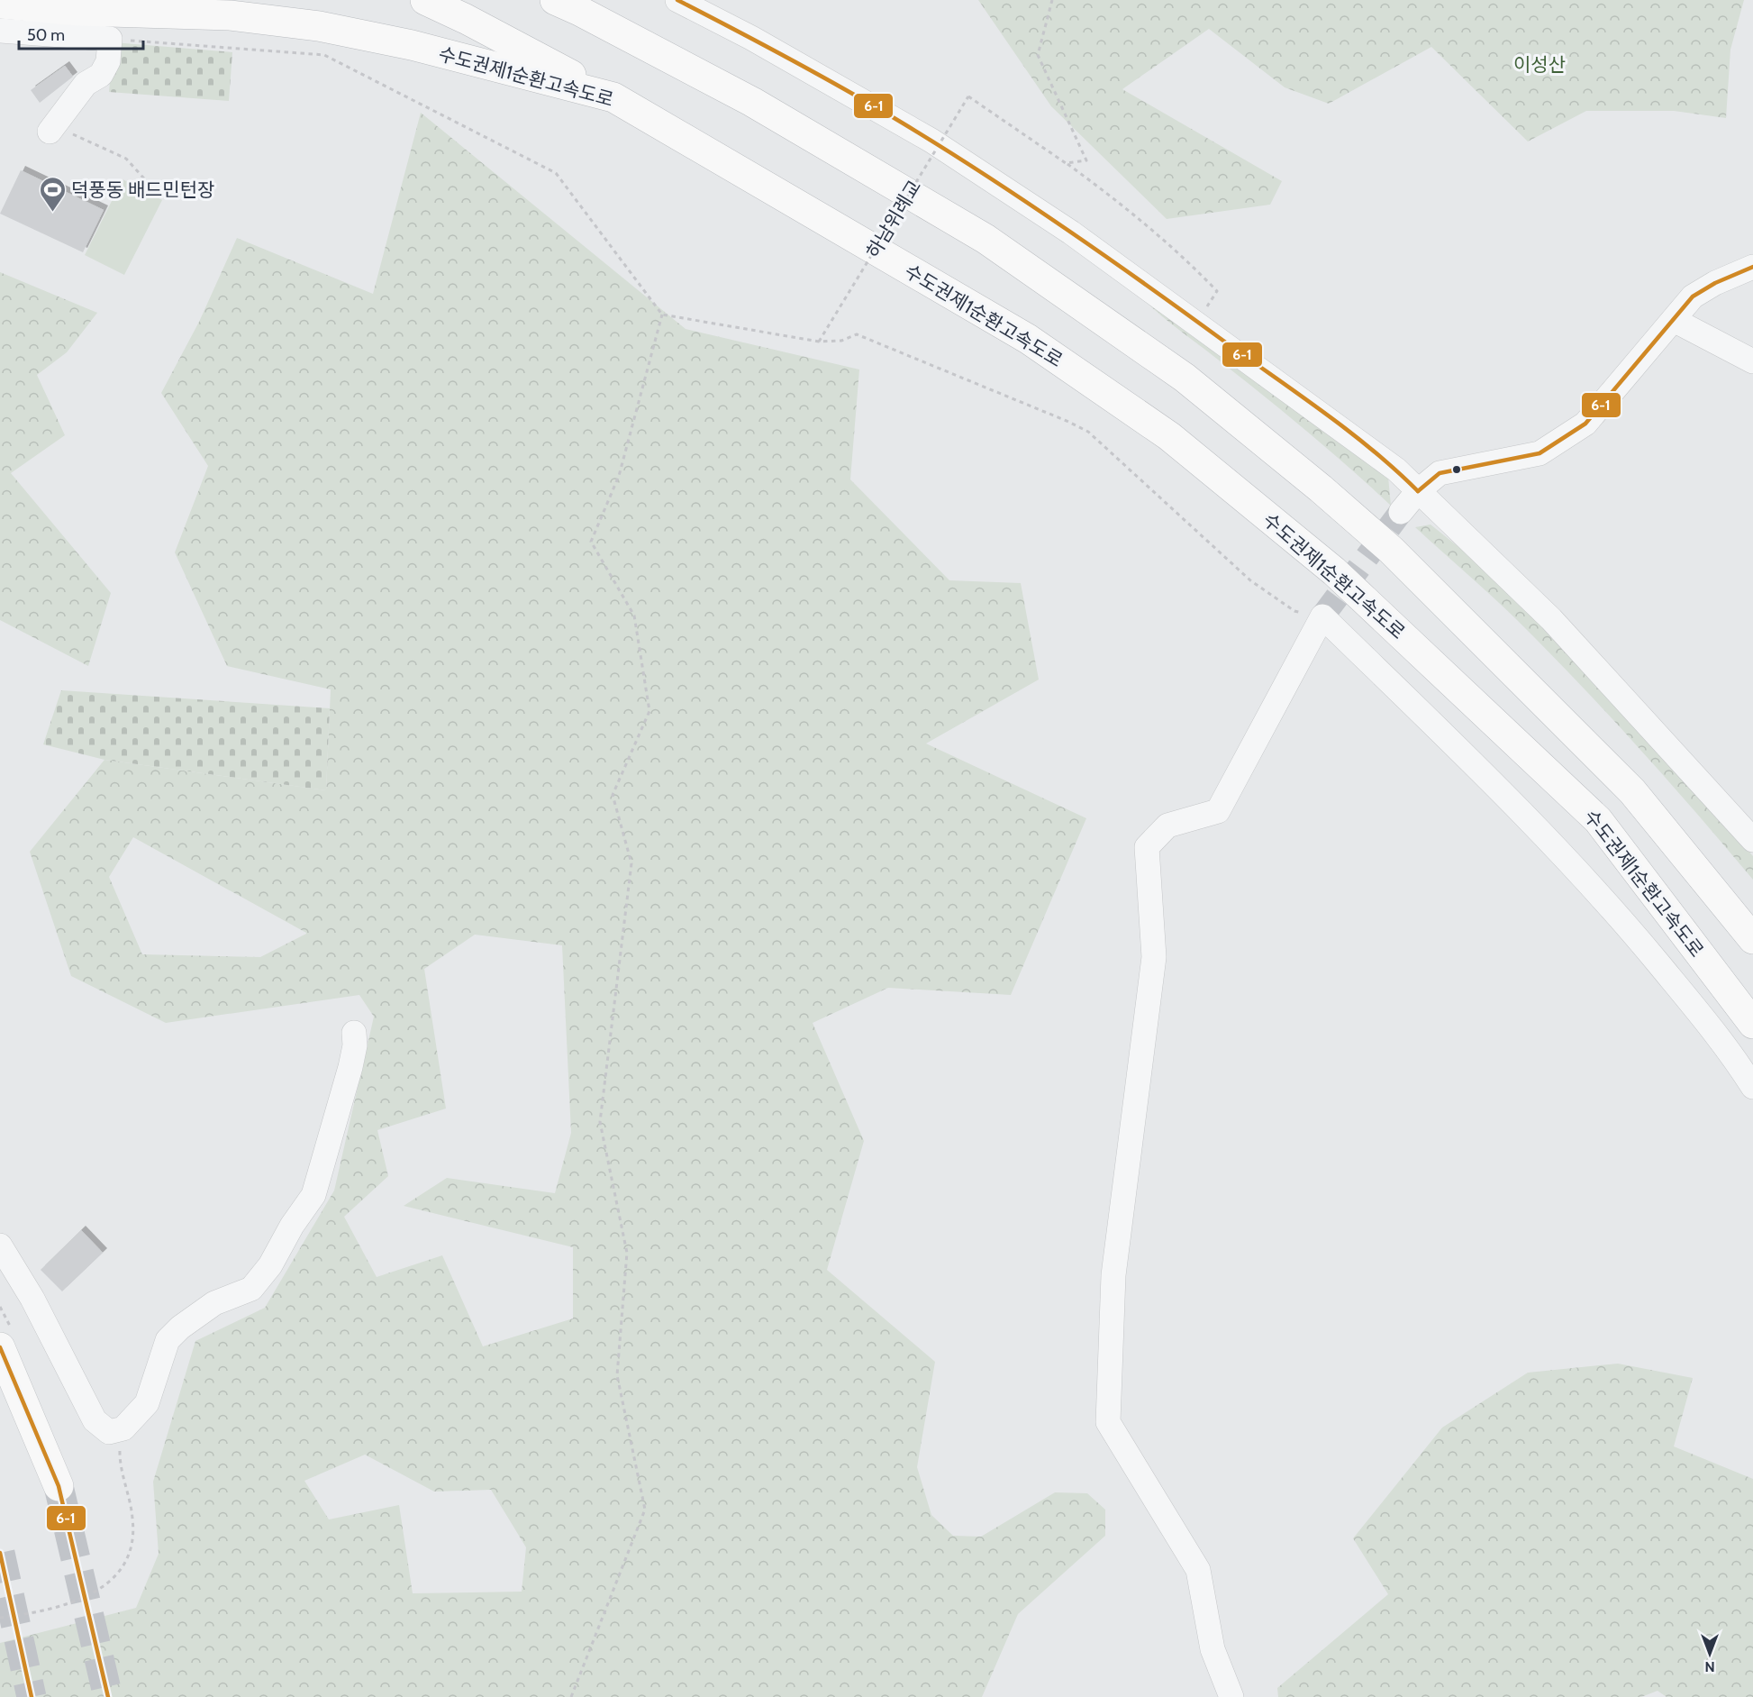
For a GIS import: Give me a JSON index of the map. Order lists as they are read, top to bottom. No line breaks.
{"streets":{"main road":["수도권제1순환고속도로"],"path":["하남위례교"]},"parks":["이성산"],"places":{"sports":["덕풍동 배드민턴장"]},"lines":["transit line 6-1"],"scale_bar":"50 m","north":"bottom"}
